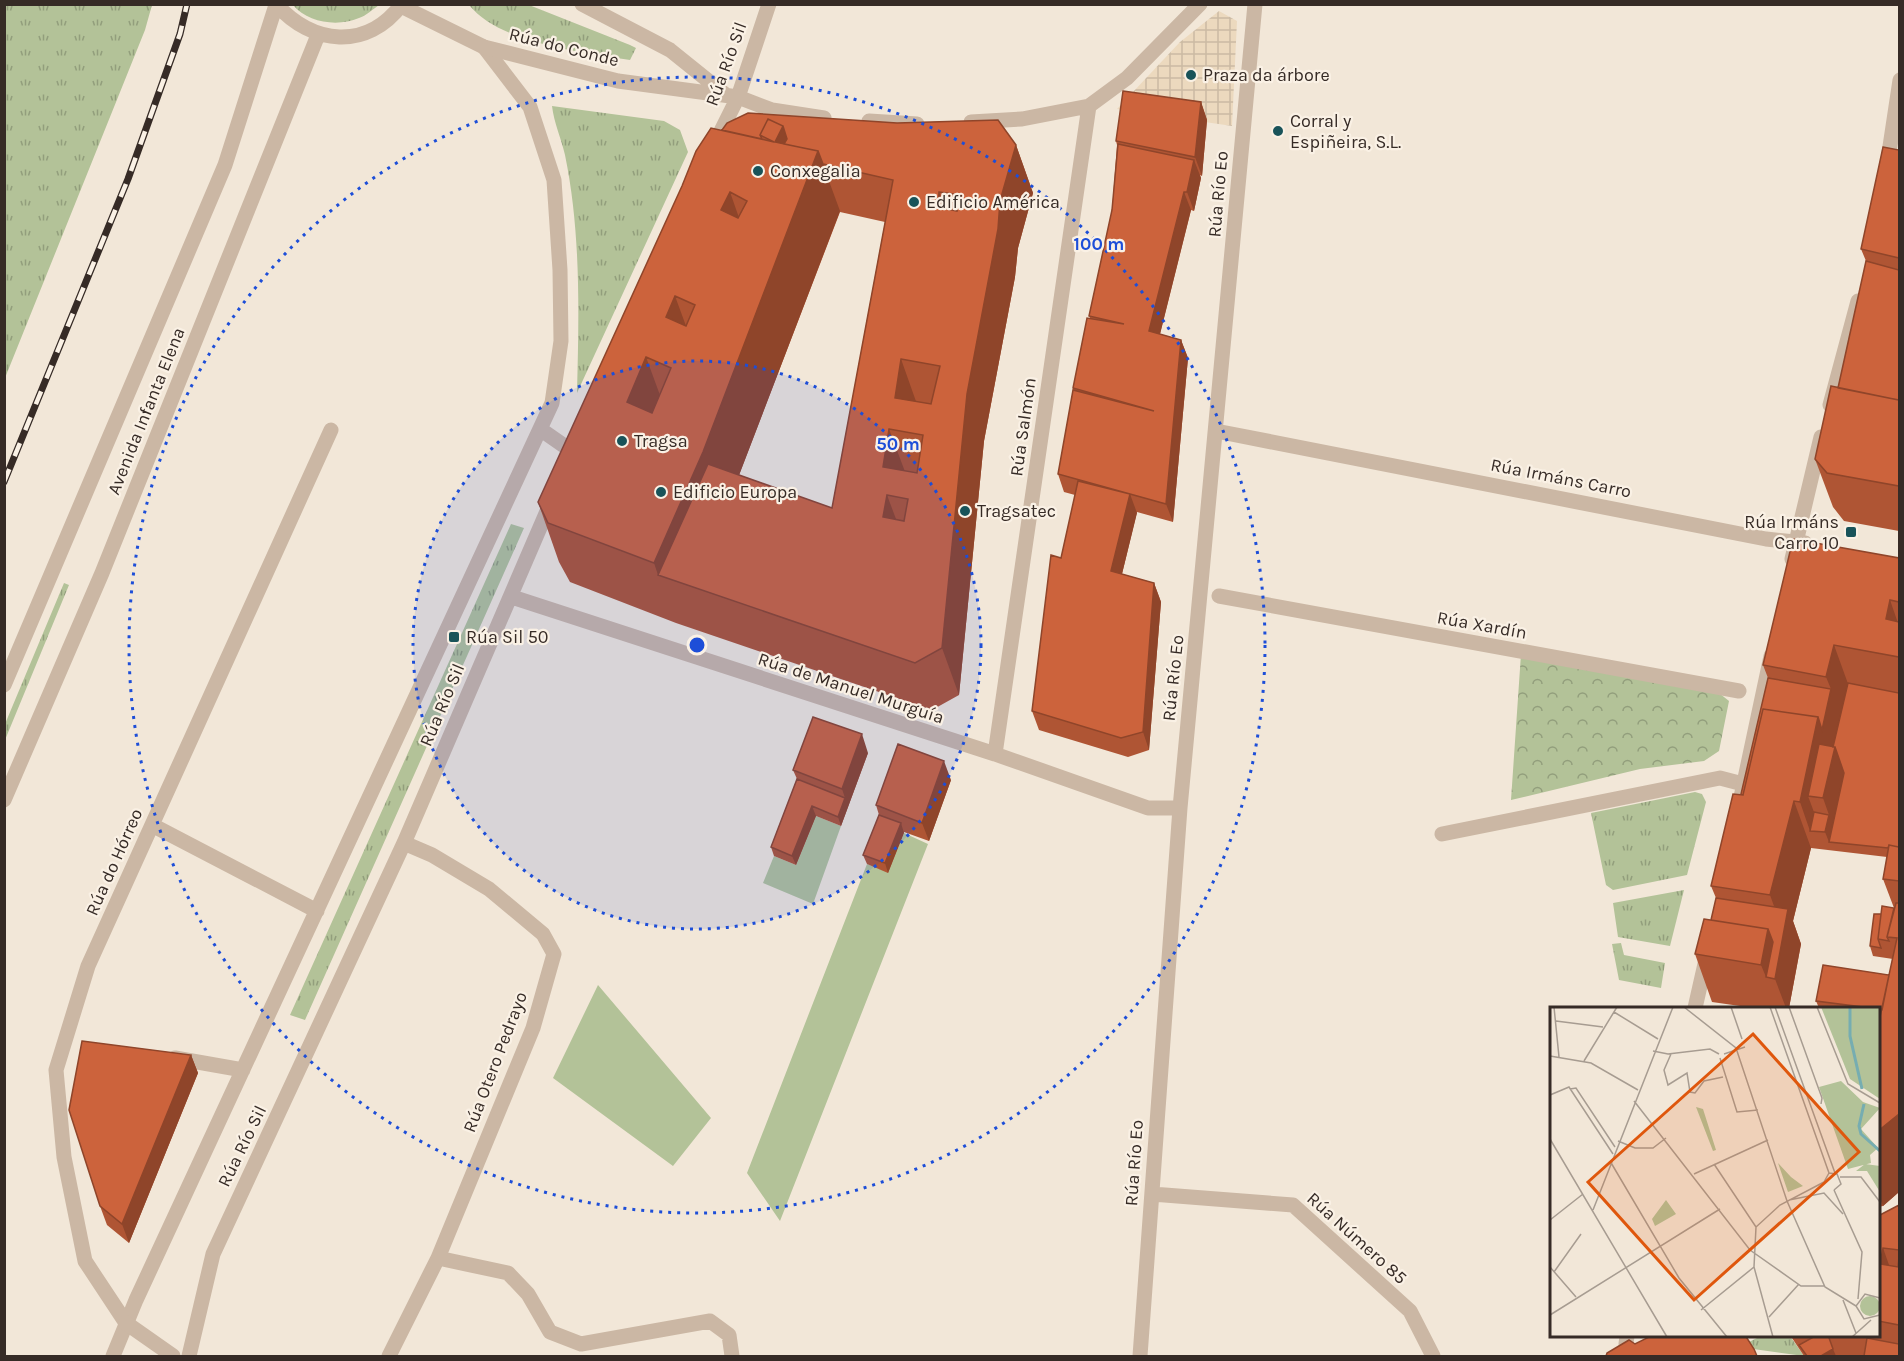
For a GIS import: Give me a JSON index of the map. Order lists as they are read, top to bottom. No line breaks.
{"streets":{"street":["Rúa do Conde","Rúa Río Sil","Rúa Río Eo","Avenida Infanta Elena","Rúa Salmón","Rúa Irmáns Carro","Rúa Xardín","Rúa de Manuel Murguía","Rúa do Hórreo","Rúa Otero Pedrayo","Rúa Número 85"]},"crossings":[["Rúa do Conde","Rúa Río Sil"],["Rúa Río Sil","Rúa de Manuel Murguía"],["Rúa Río Sil","Rúa do Hórreo"],["Rúa Río Sil","Rúa Otero Pedrayo"],["Rúa Río Eo","Rúa Irmáns Carro"],["Rúa Río Eo","Rúa de Manuel Murguía"],["Rúa Río Eo","Rúa Número 85"],["Rúa Salmón","Rúa de Manuel Murguía"]],"places":{"other":["Praza da árbore","Corral y Espiñeira, S.L.","Conxegalia","Edificio América","Tragsa","Edificio Europa","Tragsatec"],"transit":["Rúa Irmáns Carro 10","Rúa Sil 50"]},"rings":["100 m","50 m"]}
